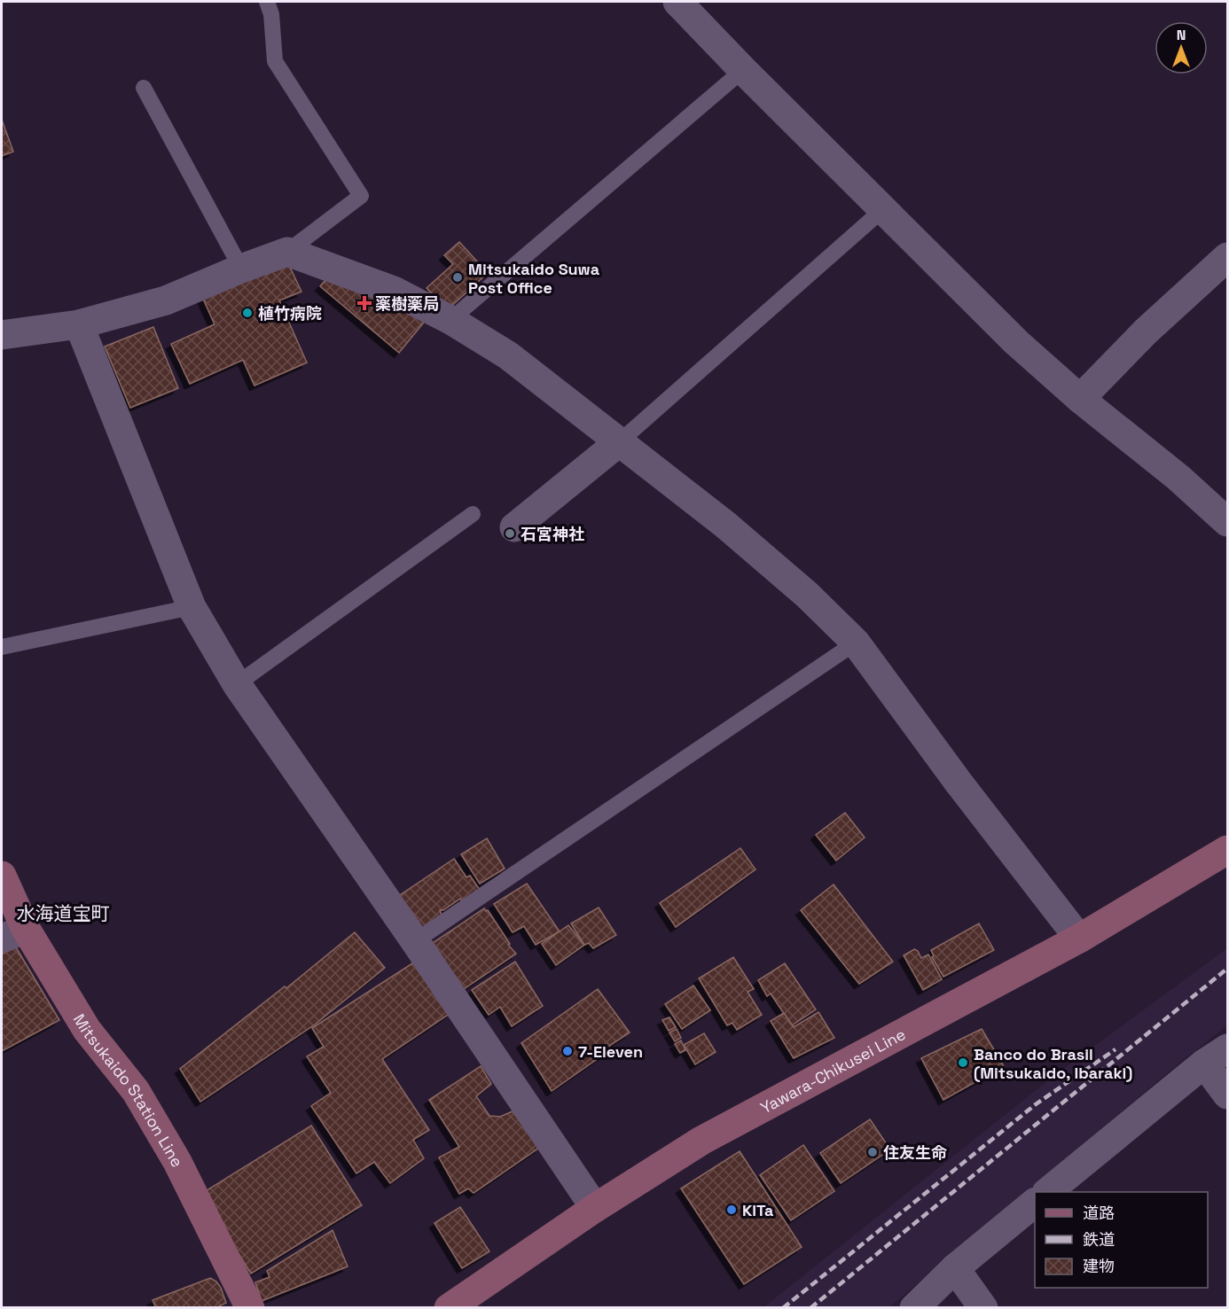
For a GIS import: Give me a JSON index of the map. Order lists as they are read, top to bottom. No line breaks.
{"streets":{"main road":["Yawara-Chikusei Line","Mitsukaido Station Line"]},"districts":["水海道宝町"],"places":{"other":["Mitsukaido Suwa Post Office","植竹病院","石宮神社","7-Eleven","Banco do Brasil (Mitsukaido, Ibaraki)","住友生命","KITa"],"health":["薬樹薬局"]},"legend":["道路","鉄道","建物"],"north":"top"}
